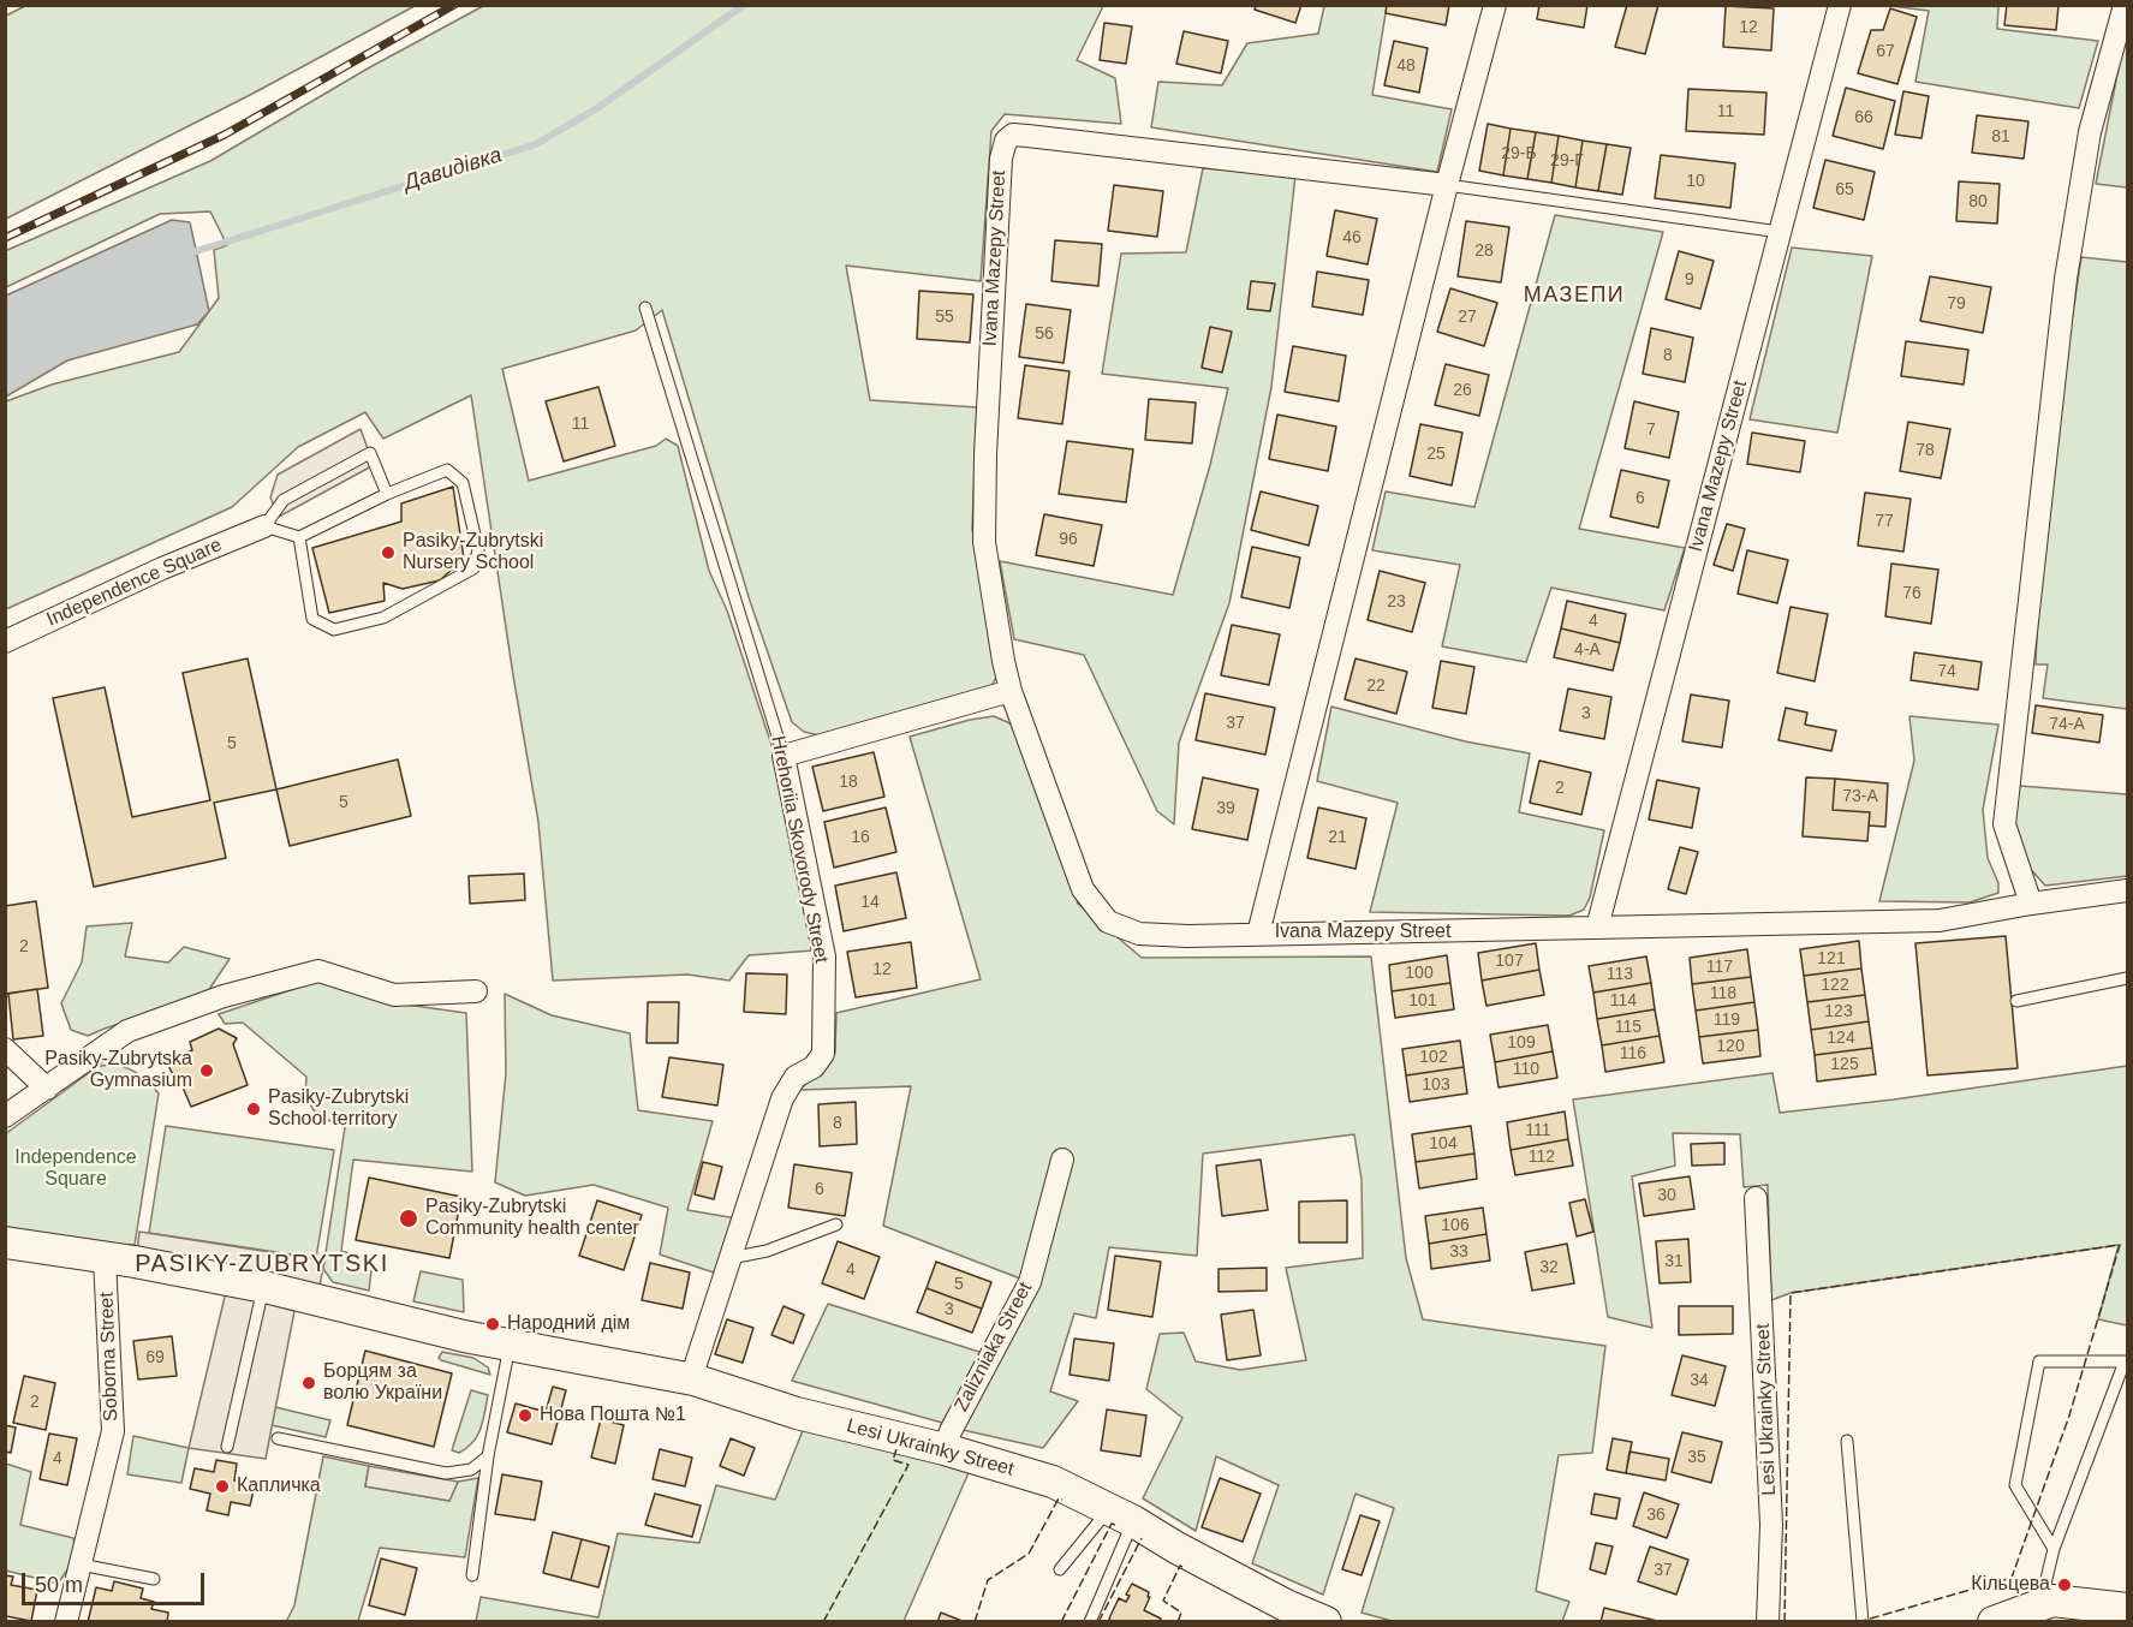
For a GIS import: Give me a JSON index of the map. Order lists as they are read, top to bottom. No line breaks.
{"streets":{"main road":["Lesi Ukrainky Street"],"street":["Ivana Mazepy Street","Independence Square","Hrehoriia Skovorody Street","Zalizniaka Street","Soborna Street"]},"crossings":[["Hrehoriia Skovorody Street","Lesi Ukrainky Street"],["Zalizniaka Street","Lesi Ukrainky Street"]],"districts":["МАЗЕПИ","PASIKY-ZUBRYTSKI"],"water":["Давидівка"],"parks":["Independence Square"],"places":["Pasiky-Zubrytski Nursery School","Pasiky-Zubrytska Gymnasium","Pasiky-Zubrytski School territory","Pasiky-Zubrytski Community health center","Народний дім","Борцям за волю України","Нова Пошта №1","Капличка","Кільцева"],"house_numbers":["12","67","48","11","66","81","29-Б","29-Г","10","65","80","46","28","9","79","55","27","56","8","26","11","7","78","25","6","77","96","76","23","4","4-А","74","22","3","37","74-А","5","18","2","73-А","5","39","16","21","14","2","121","107","117","12","100","113","122","118","101","114","123","119","115","124","109","120","116","102","125","110","103","8","111","104","112","6","30","106","33","31","32","4","5","3","69","34","2","35","4","36","37"],"scale_bar":"50 m"}
